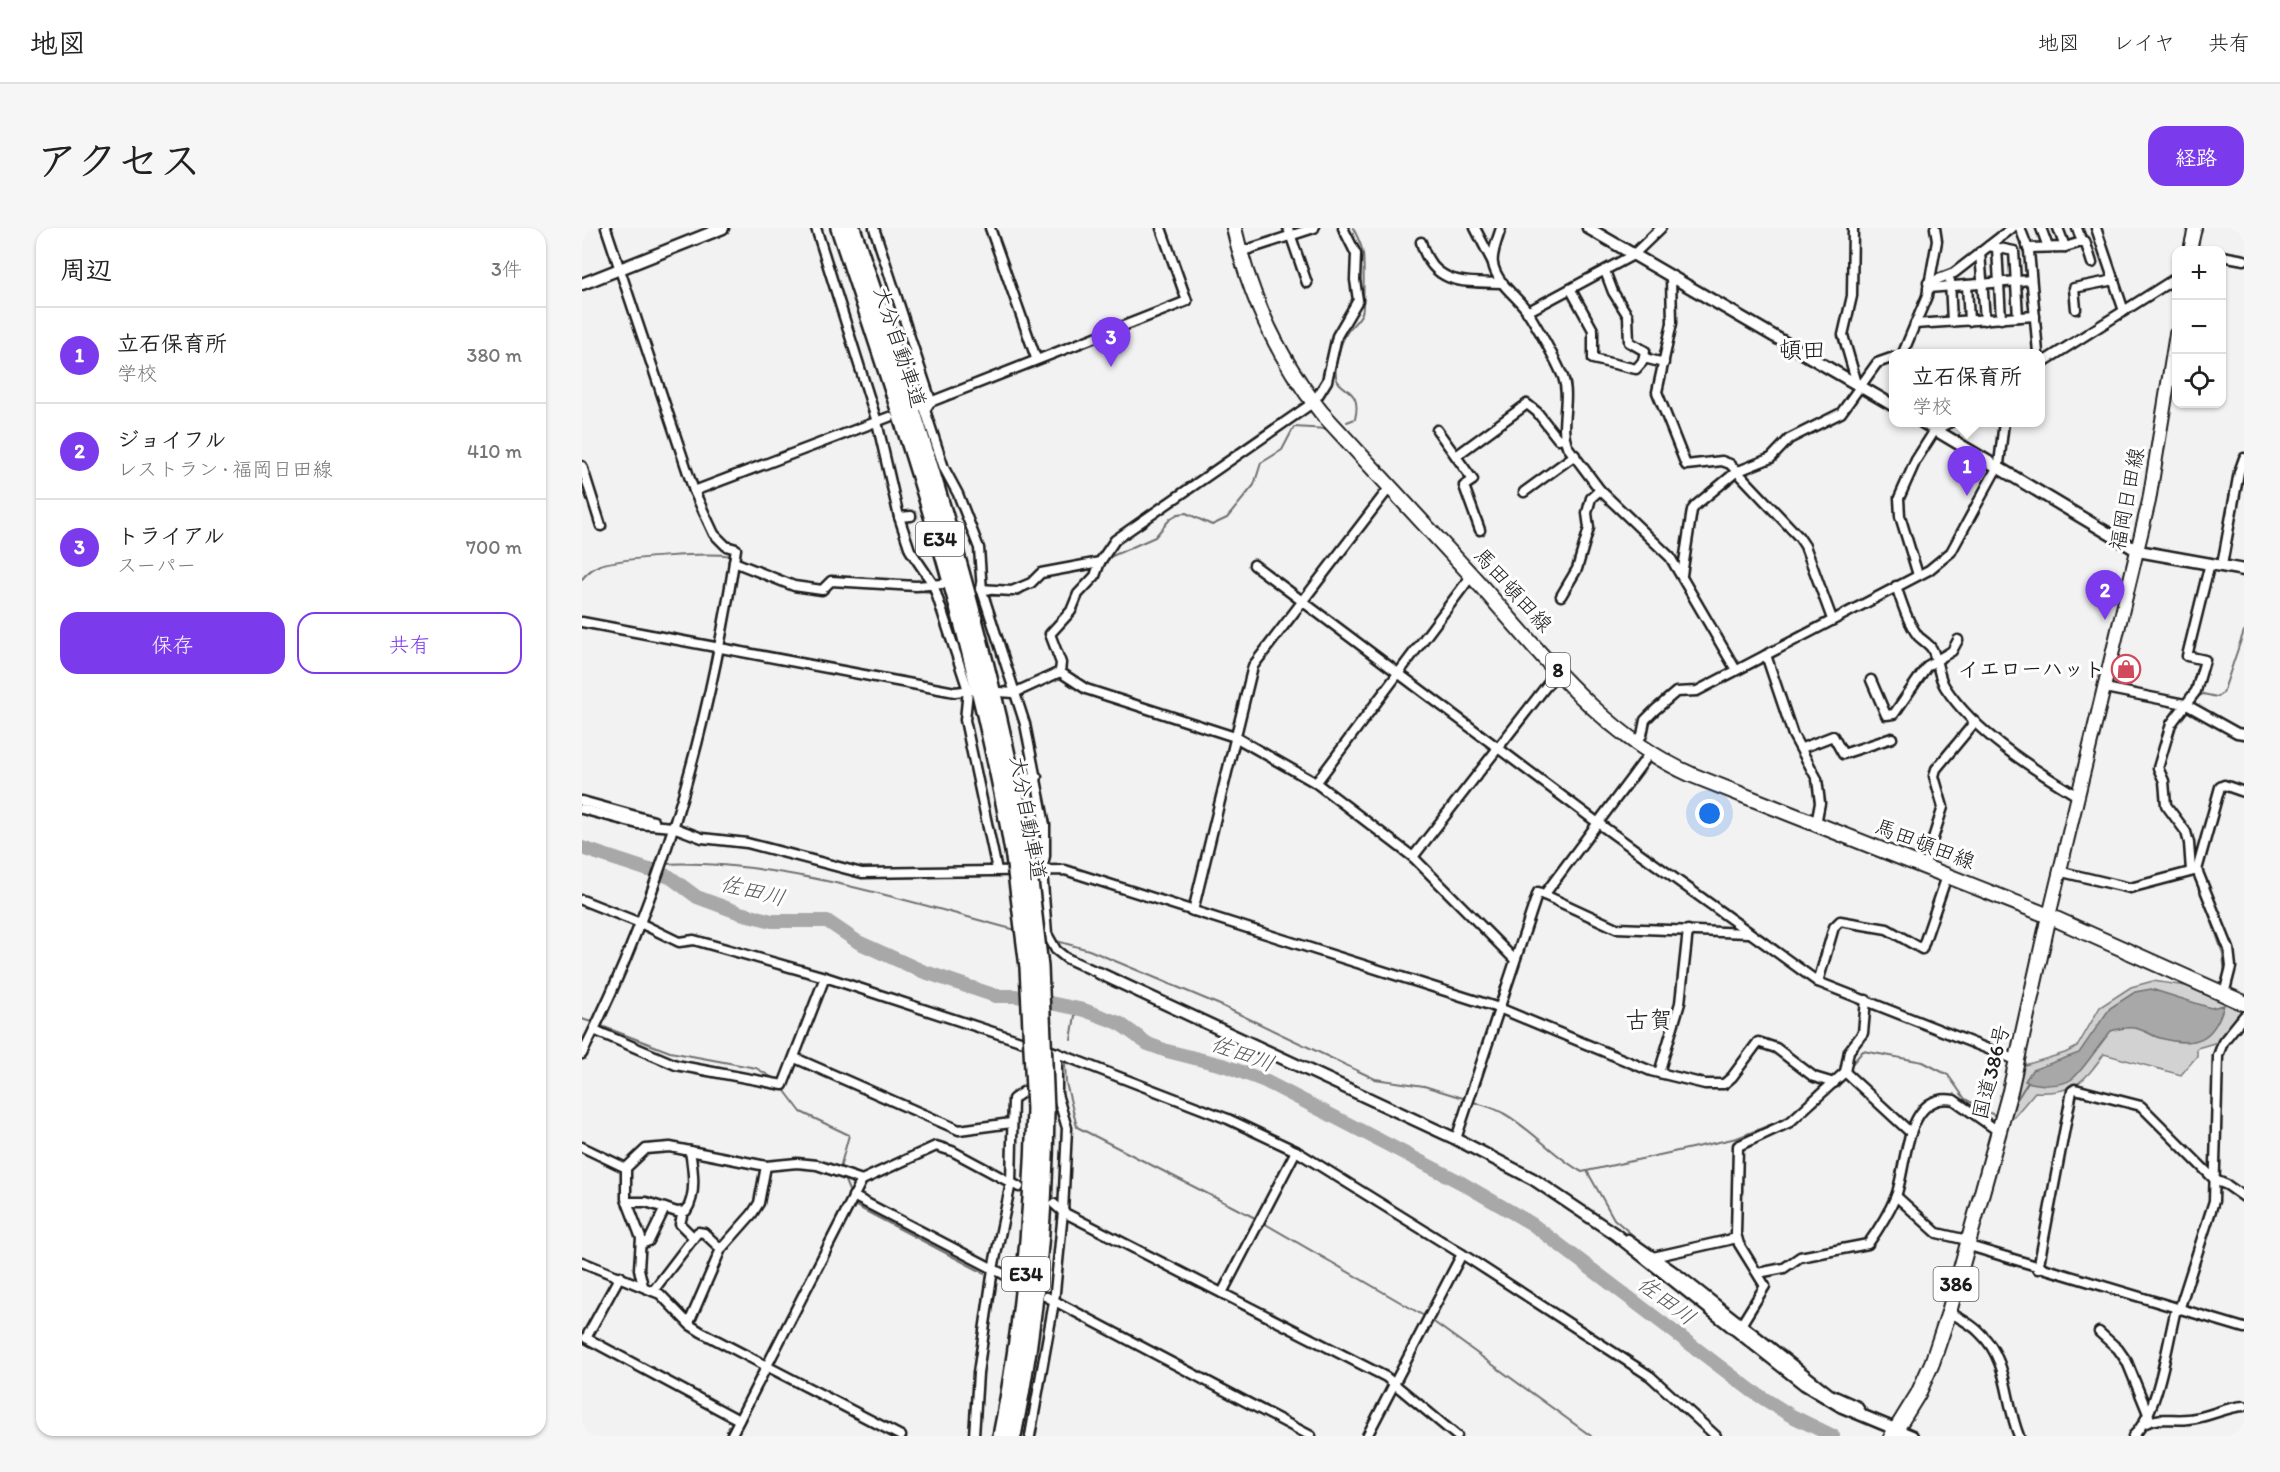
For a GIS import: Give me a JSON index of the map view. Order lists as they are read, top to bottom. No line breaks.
{"streets":{"highway":["大分自動車道","E34"],"main road":["福岡日田線","馬田頓田線","8","国道386号","386"]},"crossings":[["福岡日田線","馬田頓田線"],["福岡日田線","国道386号"],["馬田頓田線","国道386号"]],"districts":["頓田","古賀"],"water":["佐田川"],"places":{"shop":["イエローハット"]},"page":{"header":"地図","nav":["地図","レイヤ","共有"],"title":"アクセス","buttons":["経路",["保存","共有"]],"heading":["周辺","3件"],"map_buttons":["+","−"],"list":[{"mark":"1","name":"立石保育所","note":"学校","value":"380 m"},{"mark":"2","name":"ジョイフル","note":"レストラン · 福岡日田線","value":"410 m"},{"mark":"3","name":"トライアル","note":"スーパー","value":"700 m"}],"pins":["3","1","2"],"popup":["立石保育所","学校"]}}
